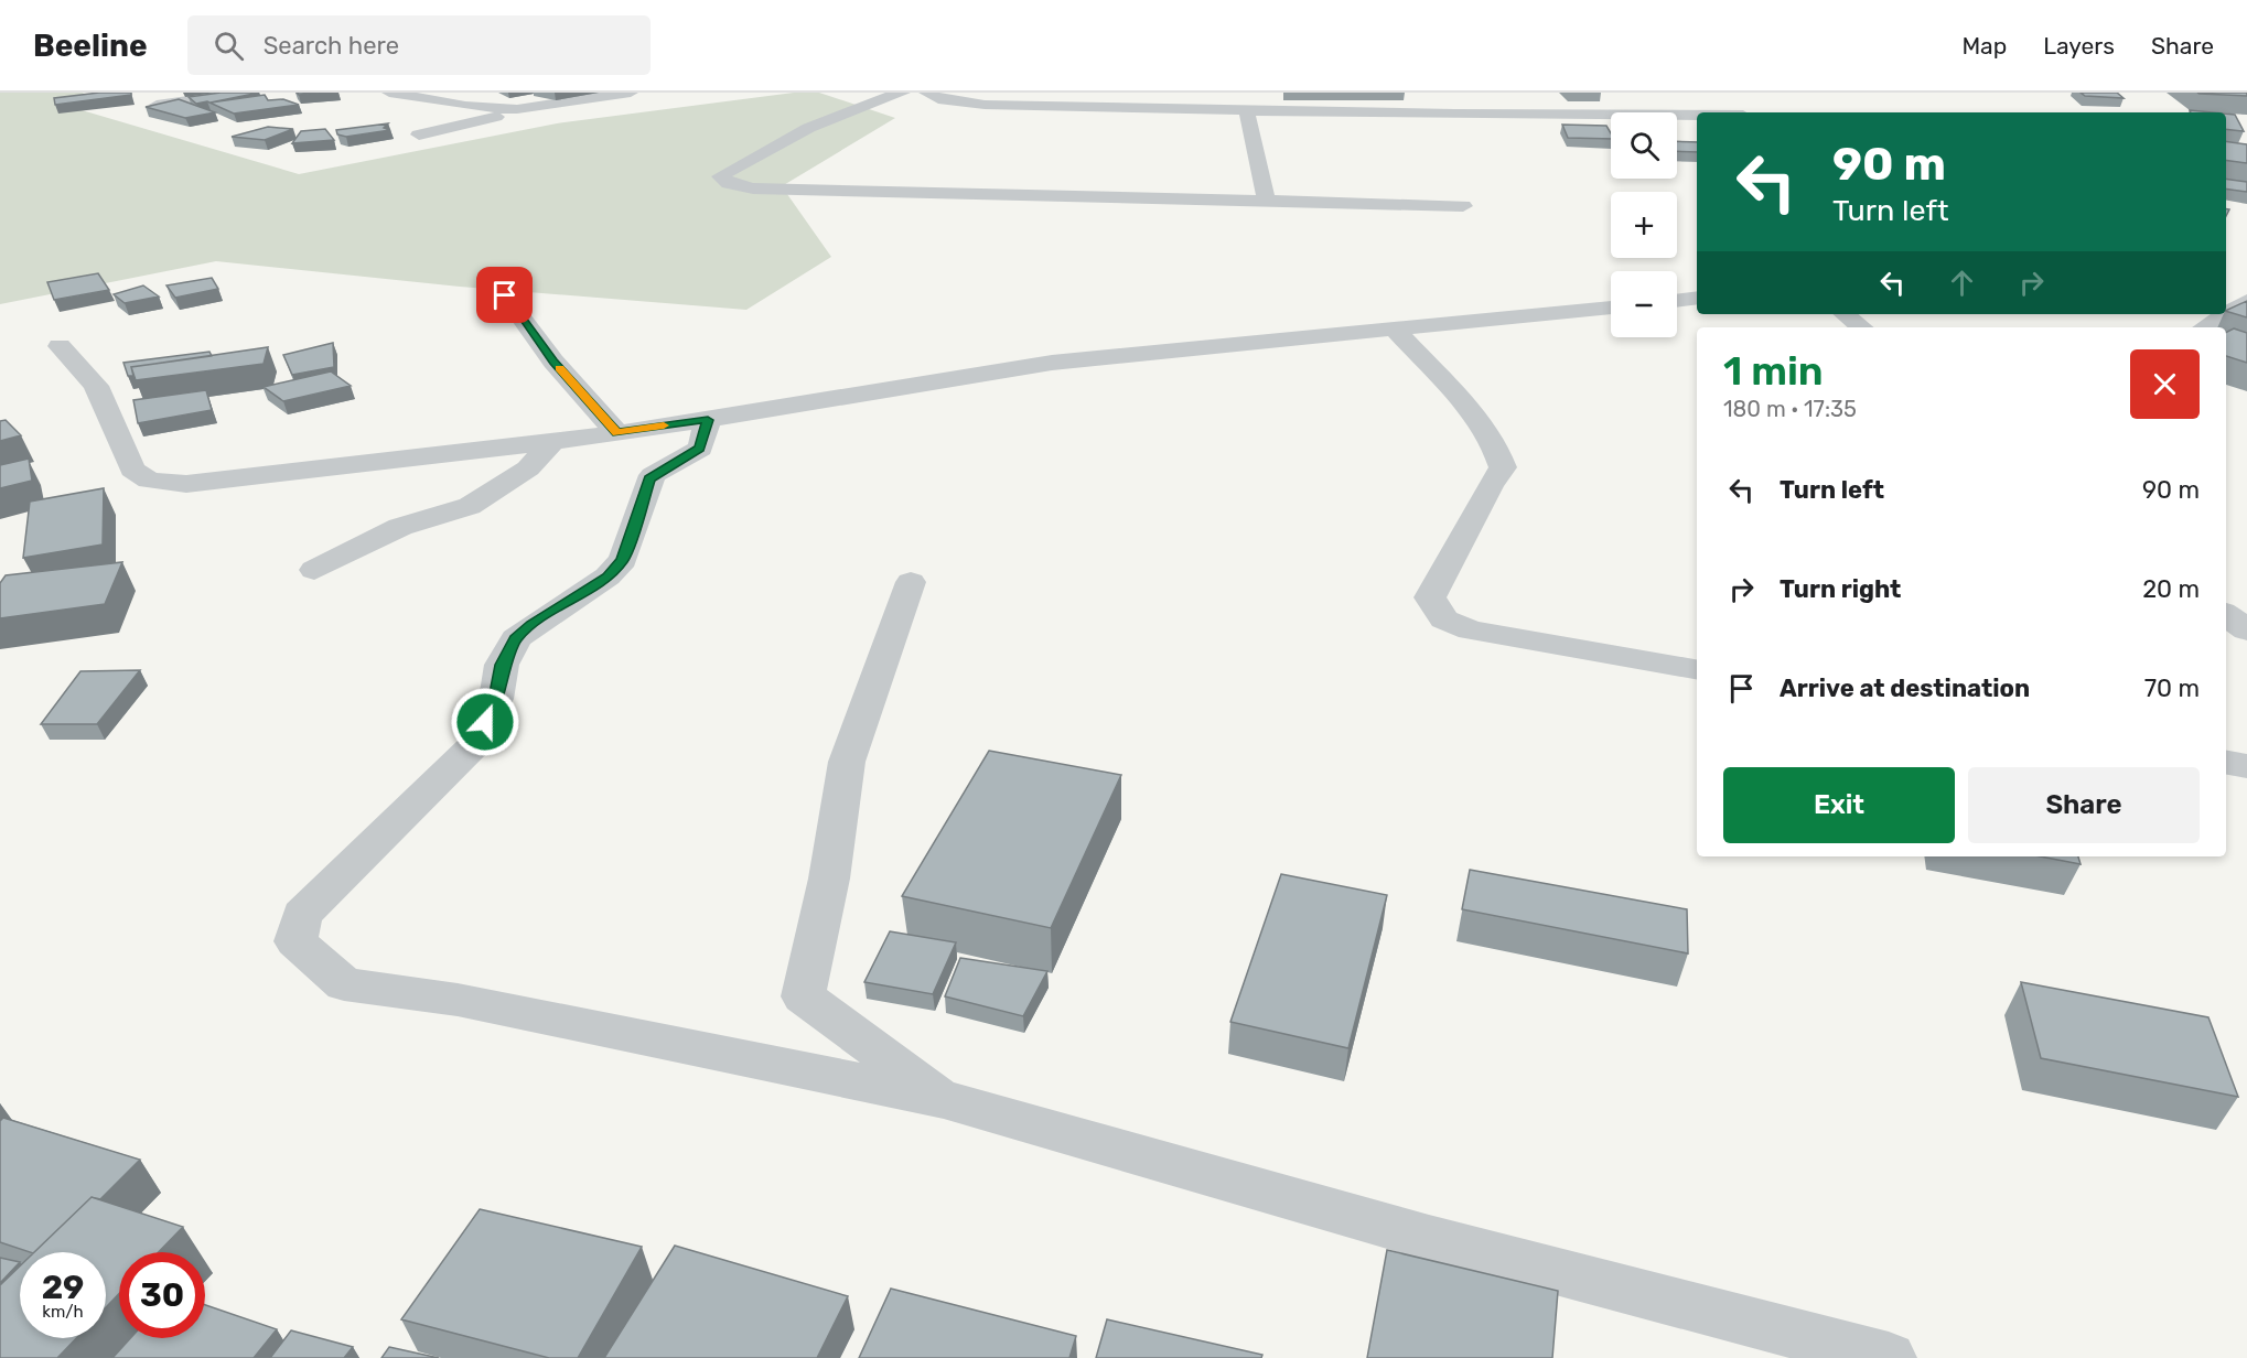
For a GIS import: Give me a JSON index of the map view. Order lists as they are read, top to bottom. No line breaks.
{"page":{"header":"Beeline","search":"Search here","nav":["Map","Layers","Share"],"map_buttons":["+","−"],"turn":["90 m","Turn left"],"heading":["1 min","180 m · 17:35"],"list":[{"name":"Turn left","value":"90 m"},{"name":"Turn right","value":"20 m"},{"name":"Arrive at destination","value":"70 m"}],"buttons":["Exit","Share"],"speed":"29 km/h","limit":"30"}}
